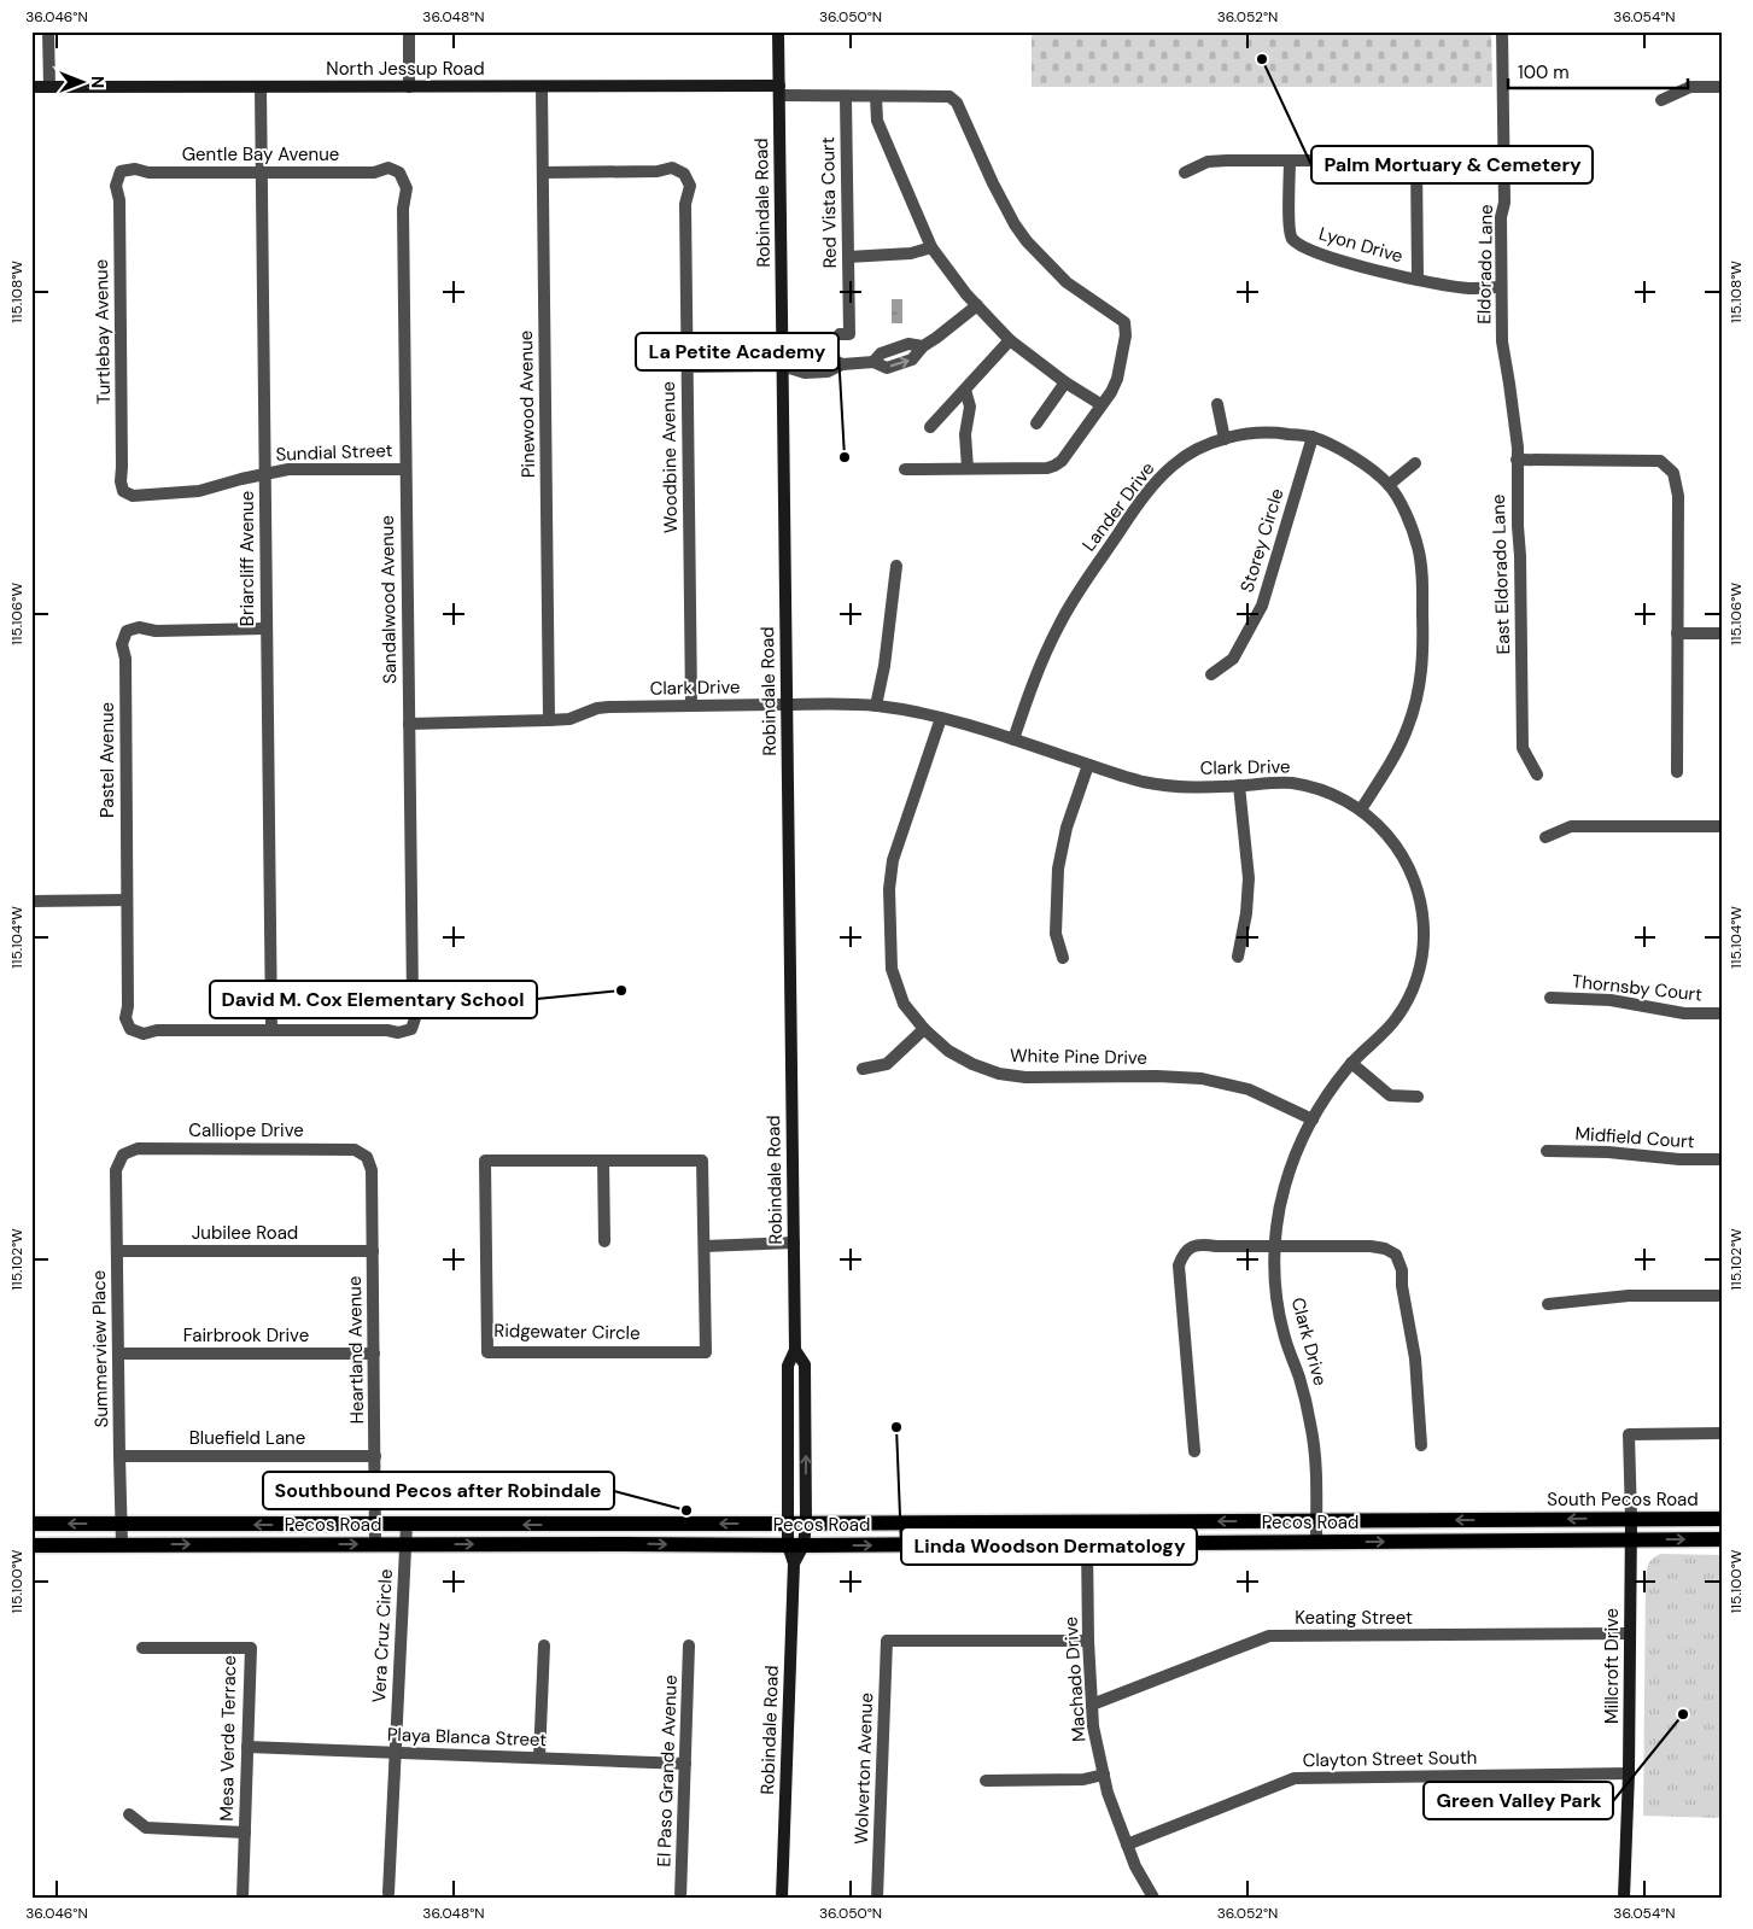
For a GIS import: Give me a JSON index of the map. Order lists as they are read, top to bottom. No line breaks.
{"streets":{"main road":["South Pecos Road","Pecos Road"],"street":["North Jessup Road","Gentle Bay Avenue","Robindale Road","Red Vista Court","Lyon Drive","Eldorado Lane","Turtlebay Avenue","Pinewood Avenue","Sundial Street","Woodbine Avenue","Lander Drive","Storey Circle","Briarcliff Avenue","East Eldorado Lane","Sandalwood Avenue","Clark Drive","Pastel Avenue","Thornsby Court","White Pine Drive","Calliope Drive","Midfield Court","Jubilee Road","Ridgewater Circle","Fairbrook Drive","Summerview Place","Heartland Avenue","Bluefield Lane","Keating Street","Vera Cruz Circle","Millcroft Drive","Machado Drive","Playa Blanca Street","Mesa Verde Terrace","Clayton Street South","Wolverton Avenue","El Paso Grande Avenue"]},"crossings":[["North Jessup Road","Robindale Road"],["North Jessup Road","Pinewood Avenue"],["North Jessup Road","Briarcliff Avenue"],["Gentle Bay Avenue","Turtlebay Avenue"],["Gentle Bay Avenue","Briarcliff Avenue"],["Gentle Bay Avenue","Sandalwood Avenue"],["Robindale Road","Clark Drive"],["Robindale Road","Pecos Road"],["Lyon Drive","Eldorado Lane"],["Eldorado Lane","East Eldorado Lane"],["Turtlebay Avenue","Sundial Street"],["Pinewood Avenue","Woodbine Avenue"],["Pinewood Avenue","Clark Drive"],["Sundial Street","Briarcliff Avenue"],["Sundial Street","Sandalwood Avenue"],["Woodbine Avenue","Clark Drive"],["Lander Drive","Storey Circle"],["Lander Drive","Clark Drive"],["Briarcliff Avenue","Sandalwood Avenue"],["Briarcliff Avenue","Pastel Avenue"],["Sandalwood Avenue","Clark Drive"],["Sandalwood Avenue","Pastel Avenue"],["Clark Drive","White Pine Drive"],["Clark Drive","Pecos Road"],["Calliope Drive","Summerview Place"],["Calliope Drive","Heartland Avenue"],["Jubilee Road","Summerview Place"],["Jubilee Road","Heartland Avenue"],["Fairbrook Drive","Summerview Place"],["Fairbrook Drive","Heartland Avenue"],["Summerview Place","Bluefield Lane"],["Summerview Place","Pecos Road"],["Heartland Avenue","Bluefield Lane"],["Heartland Avenue","Pecos Road"],["South Pecos Road","Pecos Road"],["South Pecos Road","Millcroft Drive"],["Pecos Road","Vera Cruz Circle"],["Pecos Road","Millcroft Drive"],["Pecos Road","Machado Drive"],["Keating Street","Millcroft Drive"],["Keating Street","Machado Drive"],["Vera Cruz Circle","Playa Blanca Street"],["Millcroft Drive","Clayton Street South"],["Machado Drive","Clayton Street South"],["Machado Drive","Wolverton Avenue"],["Playa Blanca Street","Mesa Verde Terrace"],["Playa Blanca Street","El Paso Grande Avenue"]],"one_way":["South Pecos Road"],"places":["Palm Mortuary & Cemetery","La Petite Academy","David M. Cox Elementary School","Linda Woodson Dermatology","Southbound Pecos after Robindale","Green Valley Park"],"scale_bar":"100 m","north":"right","coordinates":["36.046°N","36.048°N","36.050°N","36.052°N","36.054°N","115.108°W","115.106°W","115.104°W","115.102°W","115.100°W"]}
